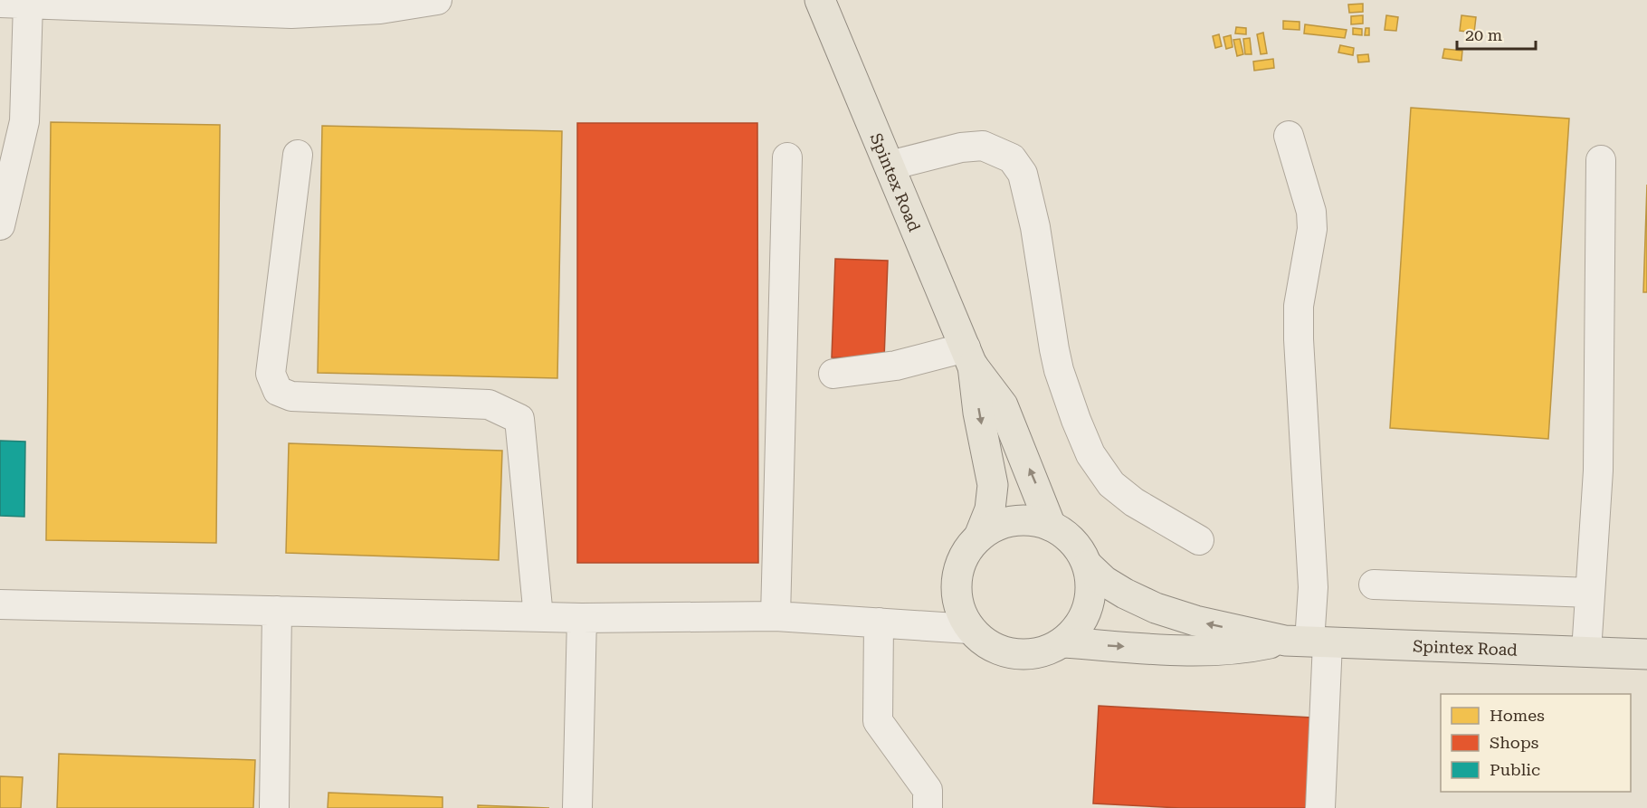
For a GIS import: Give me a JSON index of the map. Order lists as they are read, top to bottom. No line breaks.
{"streets":{"main road":["Spintex Road"]},"legend":["Homes","Shops","Public"],"scale_bar":"20 m"}
